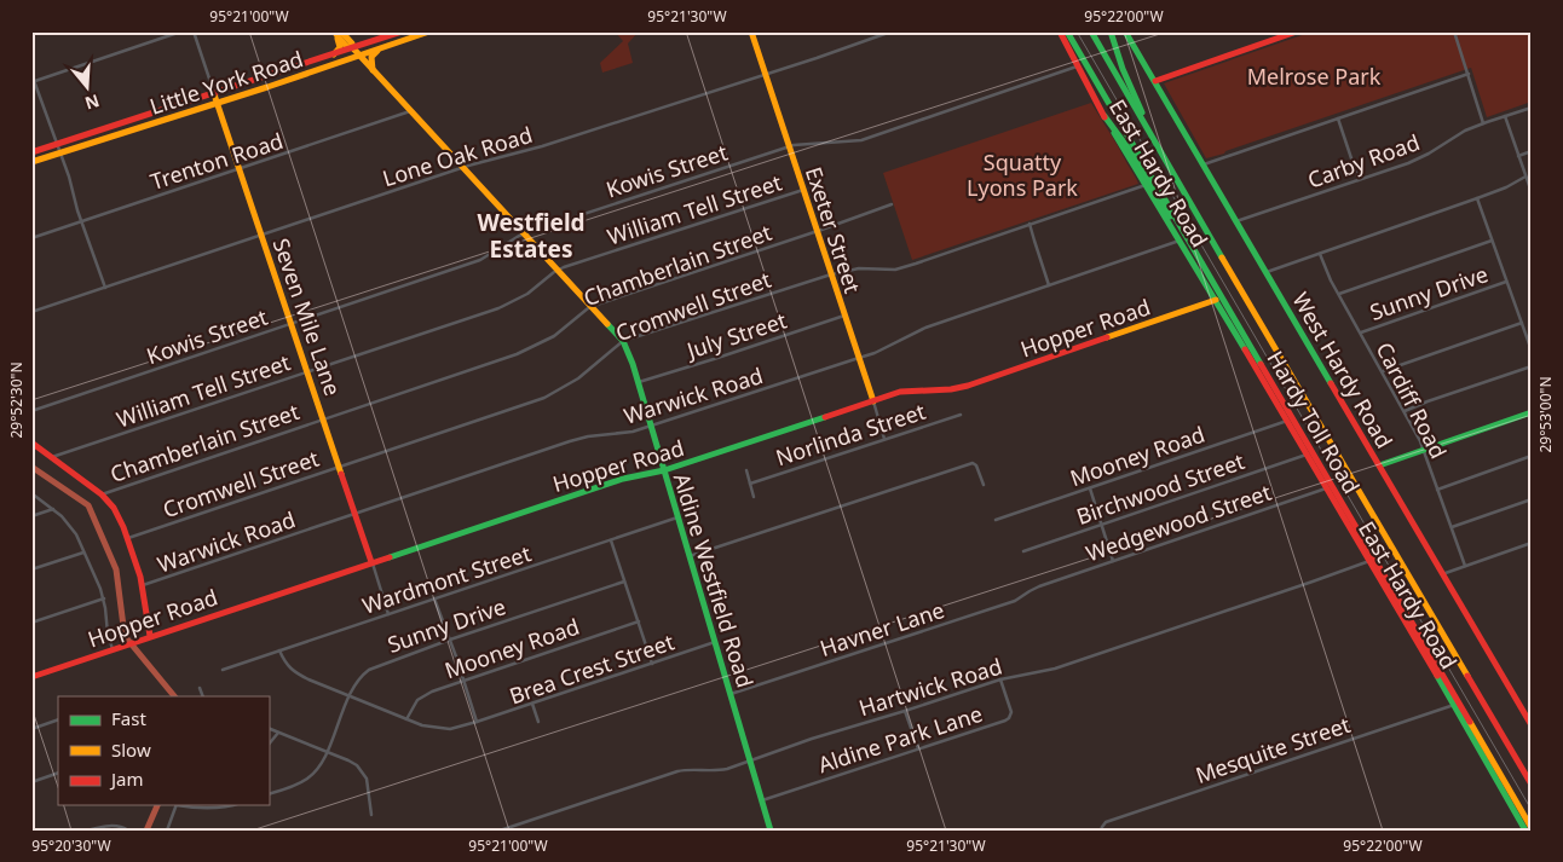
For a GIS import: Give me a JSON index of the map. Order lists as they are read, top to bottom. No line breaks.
{"streets":{"main road":["Little York Road","East Hardy Road","Exeter Street","Seven Mile Lane","Hopper Road","West Hardy Road","Hardy Toll Road","Aldine Westfield Road"],"street":["Lone Oak Road","Trenton Road","Carby Road","Kowis Street","William Tell Street","Chamberlain Street","Sunny Drive","Cromwell Street","July Street","Warwick Road","Cardiff Road","Norlinda Street","Mooney Road","Birchwood Street","Wedgewood Street","Wardmont Street","Havner Lane","Brea Crest Street","Hartwick Road","Aldine Park Lane","Mesquite Street"]},"crossings":[["Little York Road","Seven Mile Lane"],["Little York Road","Aldine Westfield Road"],["Lone Oak Road","Exeter Street"],["Lone Oak Road","Seven Mile Lane"],["Lone Oak Road","Aldine Westfield Road"],["Trenton Road","Seven Mile Lane"],["Trenton Road","Aldine Westfield Road"],["Carby Road","West Hardy Road"],["Kowis Street","East Hardy Road"],["Kowis Street","Exeter Street"],["Kowis Street","Seven Mile Lane"],["Kowis Street","Aldine Westfield Road"],["East Hardy Road","Cromwell Street"],["East Hardy Road","Hopper Road"],["East Hardy Road","Warwick Road"],["East Hardy Road","Mooney Road"],["East Hardy Road","Birchwood Street"],["East Hardy Road","Wedgewood Street"],["East Hardy Road","Hartwick Road"],["East Hardy Road","Mesquite Street"],["William Tell Street","Exeter Street"],["William Tell Street","Seven Mile Lane"],["William Tell Street","Aldine Westfield Road"],["Exeter Street","Chamberlain Street"],["Exeter Street","Cromwell Street"],["Exeter Street","Hopper Road"],["Exeter Street","July Street"],["Exeter Street","Warwick Road"],["Exeter Street","Norlinda Street"],["Chamberlain Street","Seven Mile Lane"],["Chamberlain Street","Aldine Westfield Road"],["Sunny Drive","Cardiff Road"],["Sunny Drive","Brea Crest Street"],["Cromwell Street","Seven Mile Lane"],["Cromwell Street","Aldine Westfield Road"],["Seven Mile Lane","Hopper Road"],["Seven Mile Lane","Warwick Road"],["Seven Mile Lane","Wardmont Street"],["Hopper Road","Aldine Westfield Road"],["July Street","Aldine Westfield Road"],["Warwick Road","Aldine Westfield Road"],["Mooney Road","Brea Crest Street"],["Wedgewood Street","Havner Lane"],["Wardmont Street","Aldine Westfield Road"],["Wardmont Street","Brea Crest Street"],["Aldine Westfield Road","Havner Lane"],["Aldine Westfield Road","Brea Crest Street"],["Aldine Westfield Road","Hartwick Road"],["Aldine Westfield Road","Aldine Park Lane"],["Hartwick Road","Aldine Park Lane"]],"districts":["Westfield Estates"],"parks":["Melrose Park","Squatty Lyons Park"],"legend":["Fast","Slow","Jam"],"north":"bottom","coordinates":["95°21'00\"W","95°21'30\"W","95°22'00\"W","29°52'30\"N","29°53'00\"N","95°20'30\"W"]}
